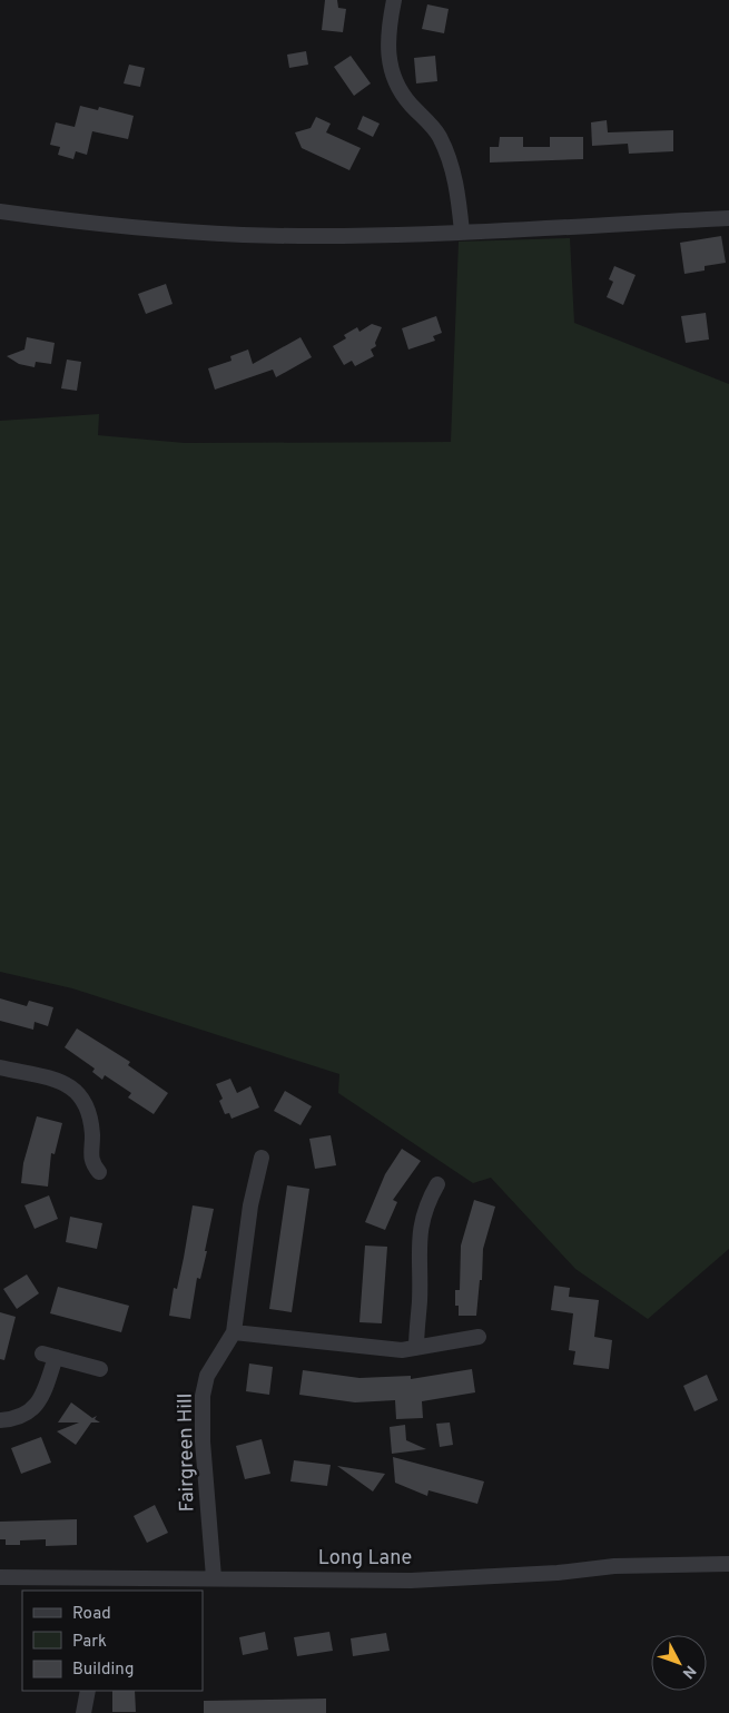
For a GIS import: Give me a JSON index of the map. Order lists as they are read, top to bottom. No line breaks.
{"streets":{"street":["Fairgreen Hill","Long Lane"]},"crossings":[["Fairgreen Hill","Long Lane"]],"legend":["Road","Park","Building"],"north":"bottom right"}
